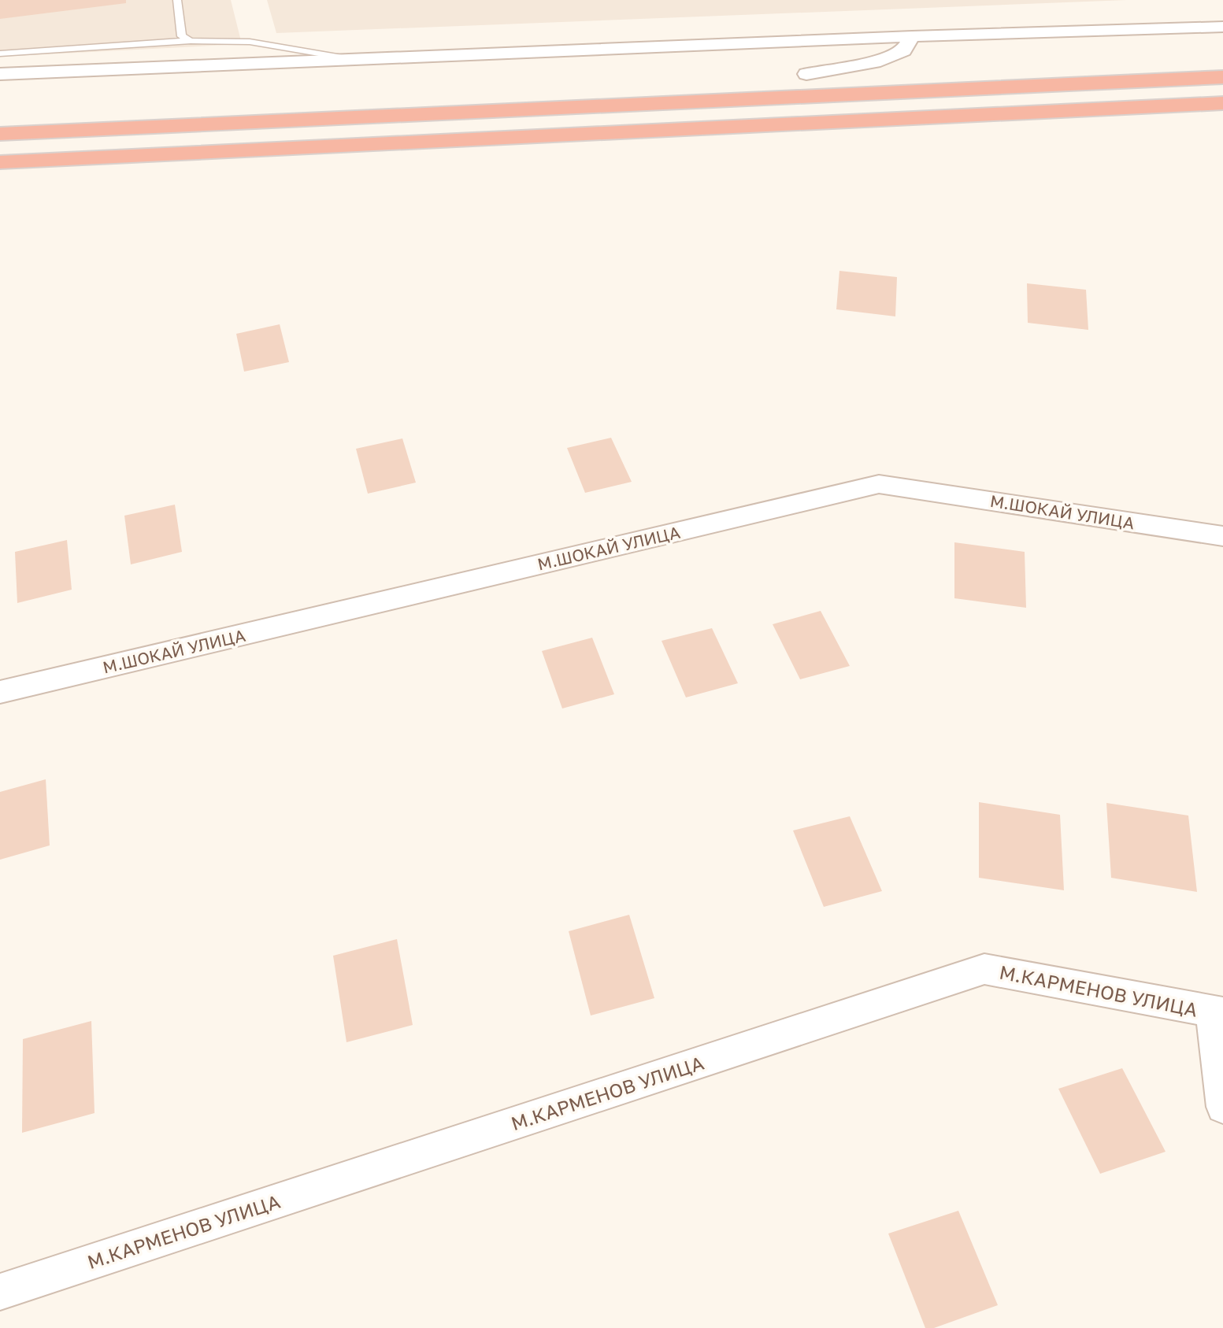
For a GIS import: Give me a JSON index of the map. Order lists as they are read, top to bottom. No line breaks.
{"streets":{"street":["М.ШОКАЙ УЛИЦА","М.КАРМЕНОВ УЛИЦА"]}}
